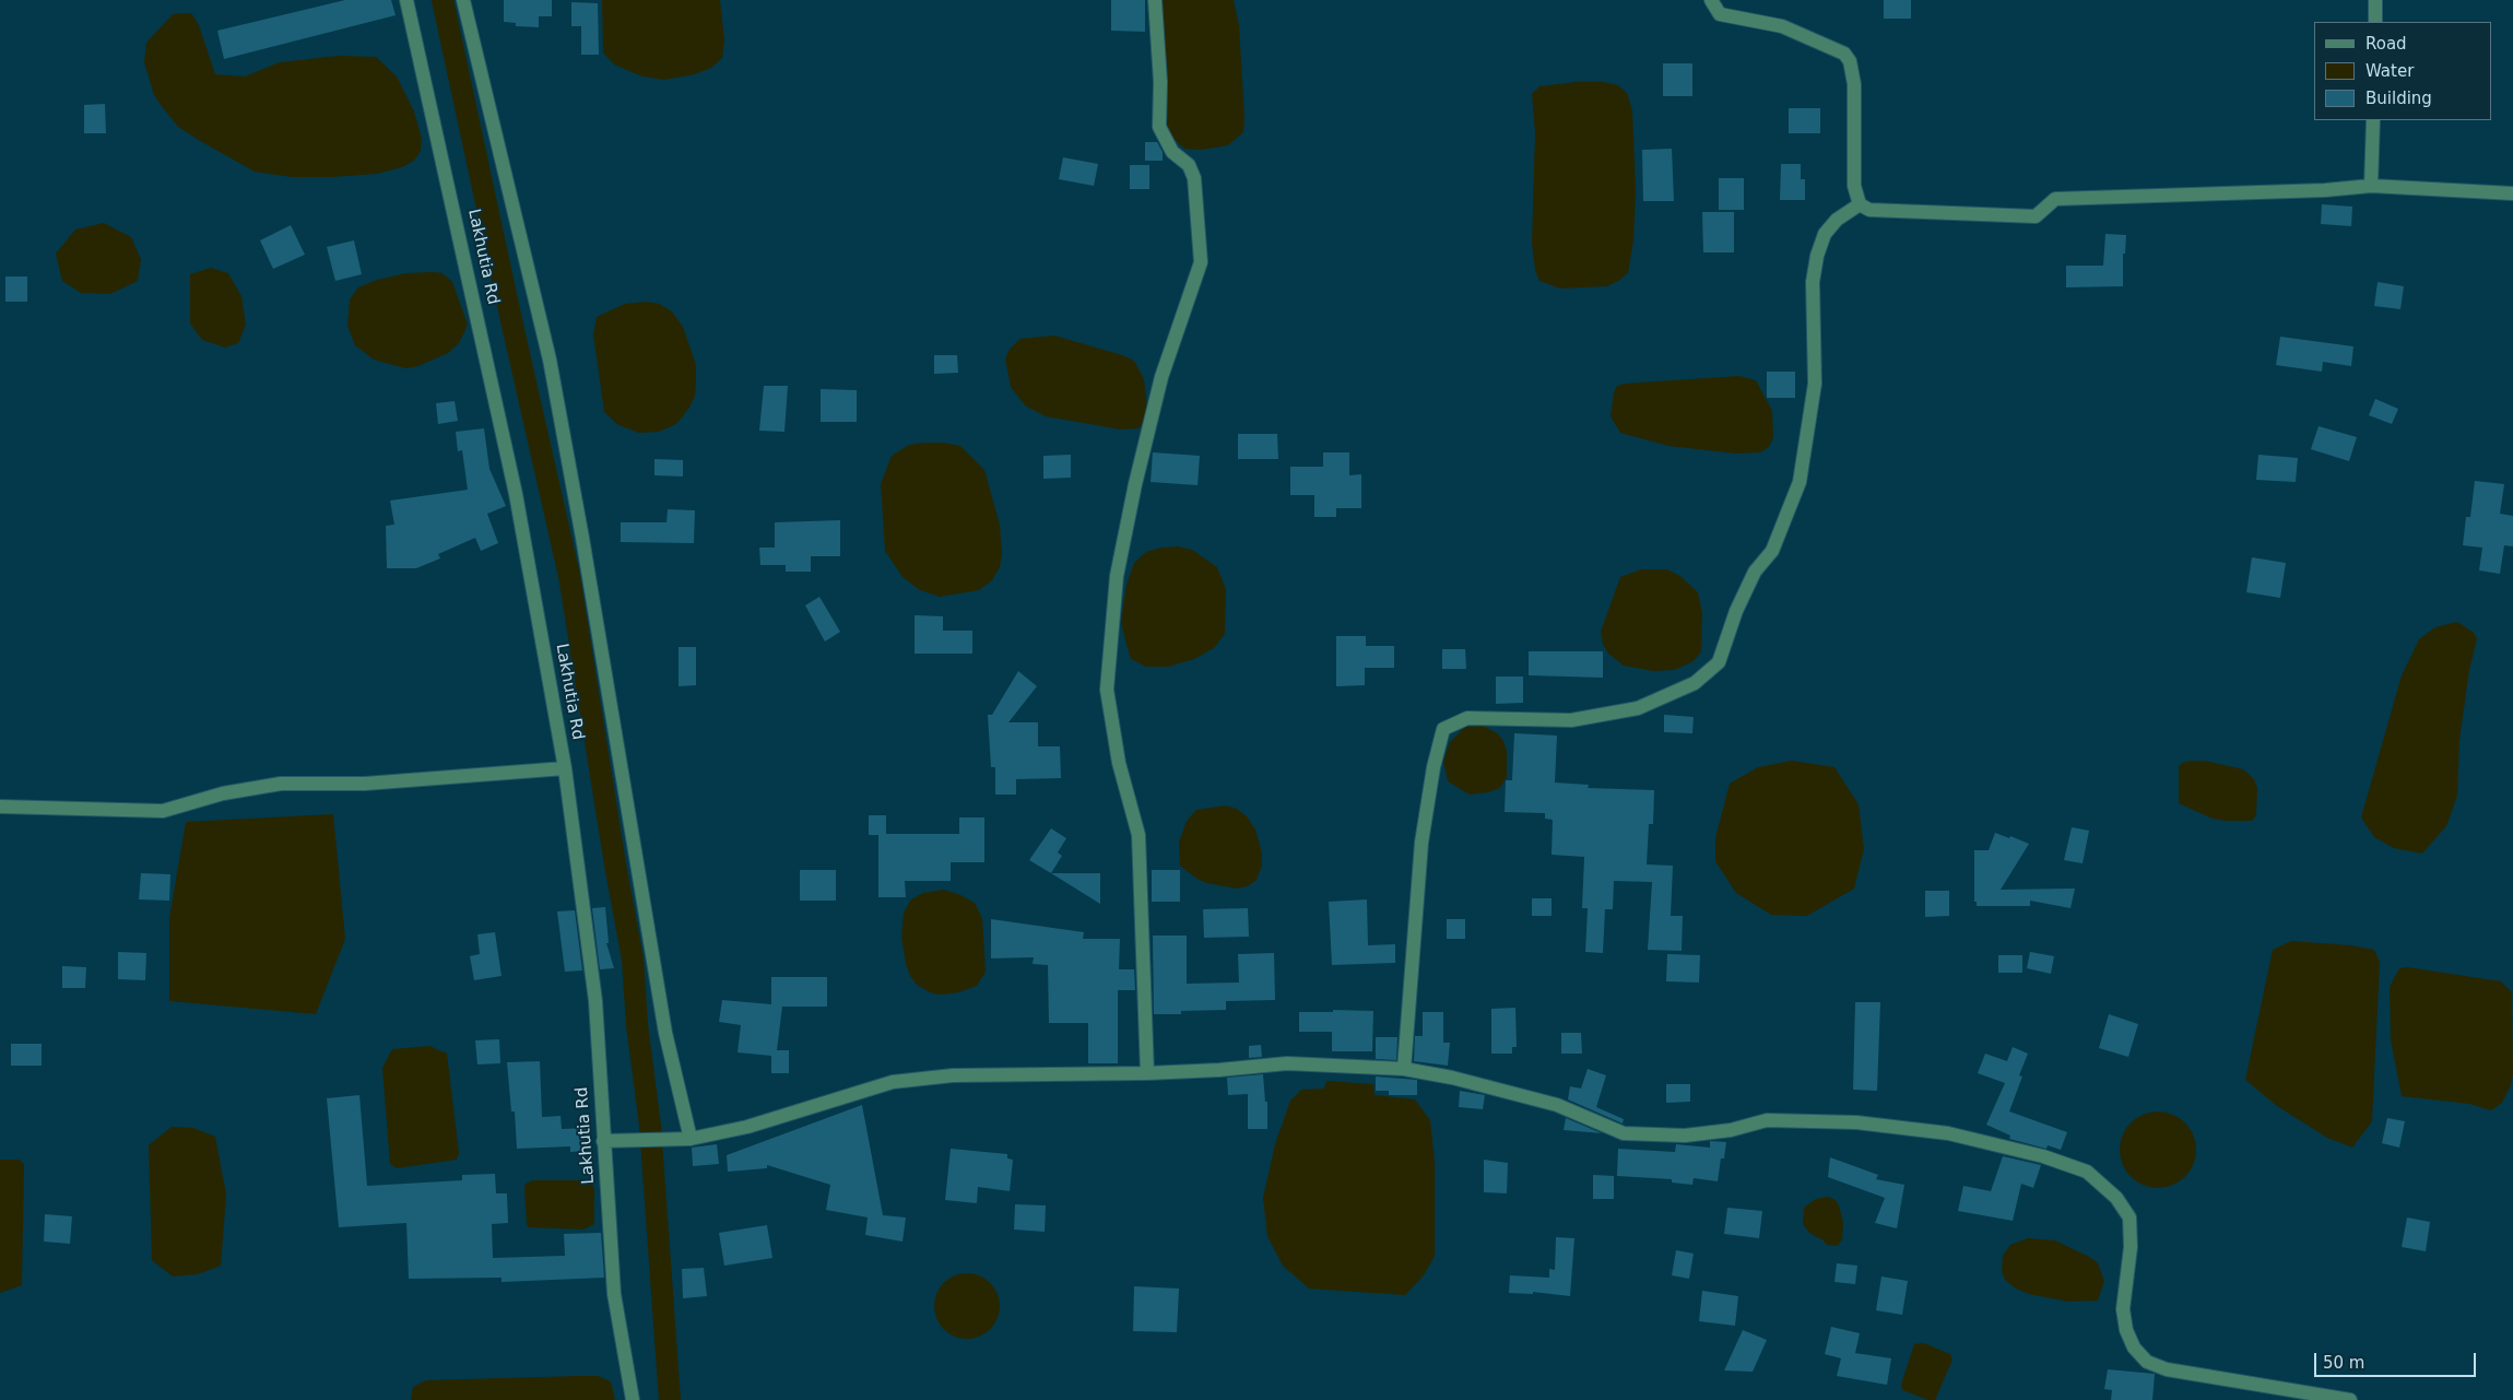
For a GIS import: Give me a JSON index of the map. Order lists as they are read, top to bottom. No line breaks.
{"streets":{"street":["Lakhutia Rd"]},"legend":["Road","Water","Building"],"scale_bar":"50 m"}
